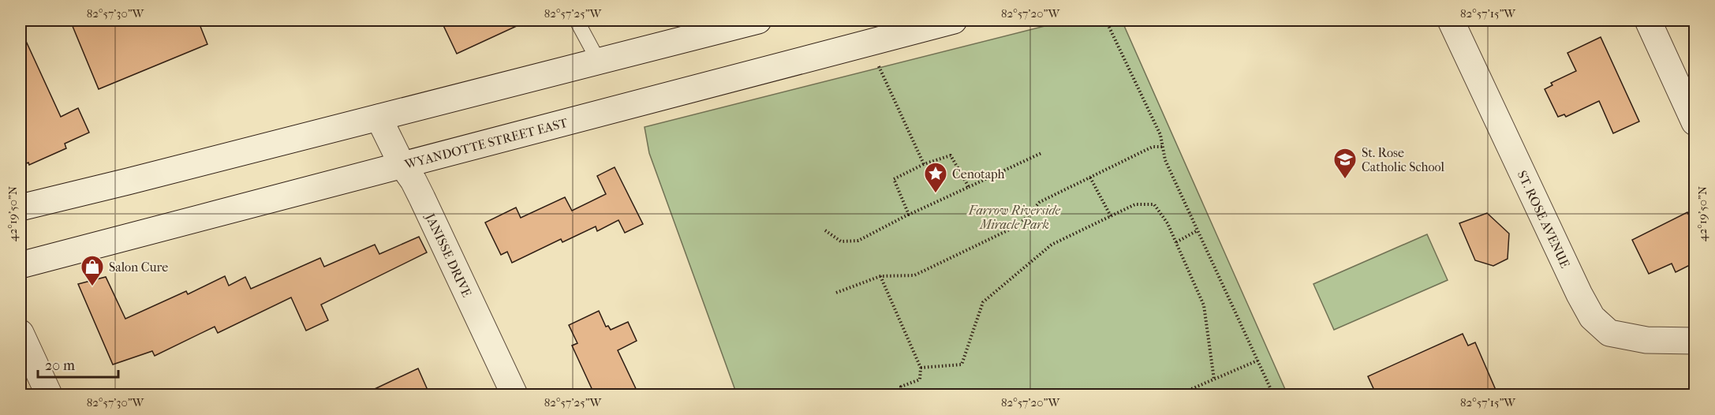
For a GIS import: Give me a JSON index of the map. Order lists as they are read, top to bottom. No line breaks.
{"streets":{"main road":["WYANDOTTE STREET EAST","ST. ROSE AVENUE","JANISSE DRIVE"]},"crossings":[["WYANDOTTE STREET EAST","JANISSE DRIVE"]],"parks":["Farrow Riverside Miracle Park"],"places":{"school or university":["St. Rose Catholic School"],"place":["Cenotaph"],"shop":["Salon Cure"]},"scale_bar":"20 m","coordinates":["82°57'30\"W","82°57'25\"W","82°57'20\"W","82°57'15\"W","42°19'50\"N"]}
